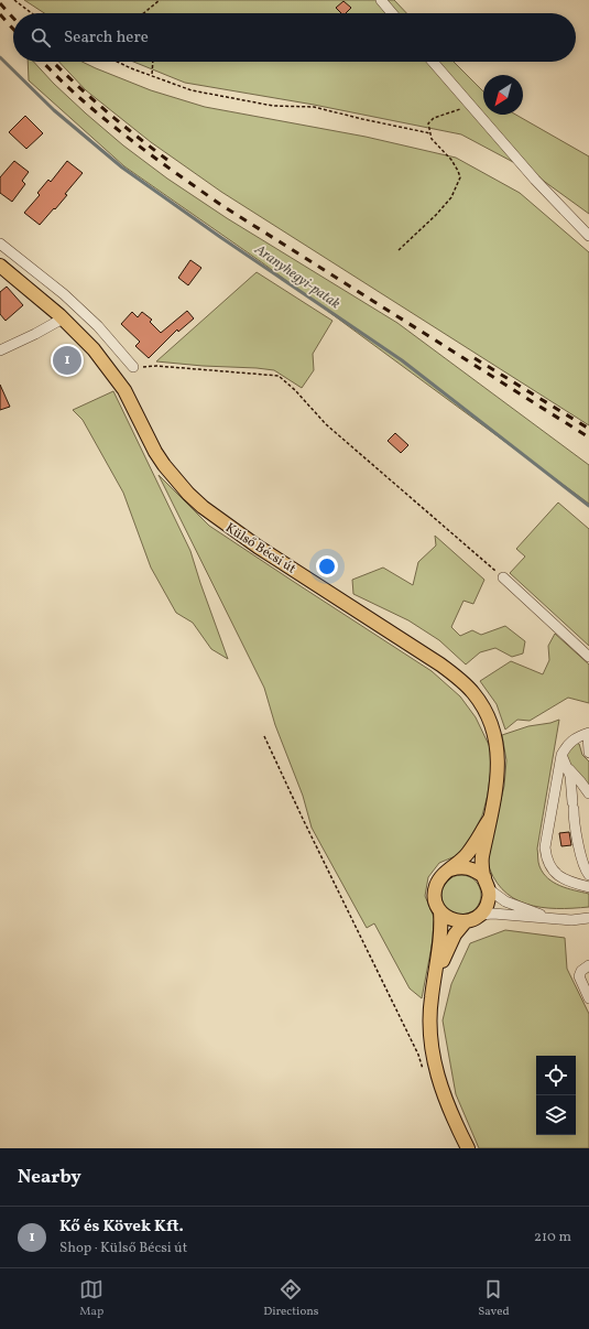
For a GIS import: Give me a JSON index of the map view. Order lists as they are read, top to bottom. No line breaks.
{"streets":{"main road":["Külső Bécsi út"]},"water":["Aranyhegyi-patak"],"north":"bottom left","page":{"search":"Search here","pins":"1","heading":"Nearby","list":[{"mark":"1","name":"Kő és Kövek Kft.","note":"Shop · Külső Bécsi út","value":"210 m"}],"nav":["Map","Directions","Saved"]}}
